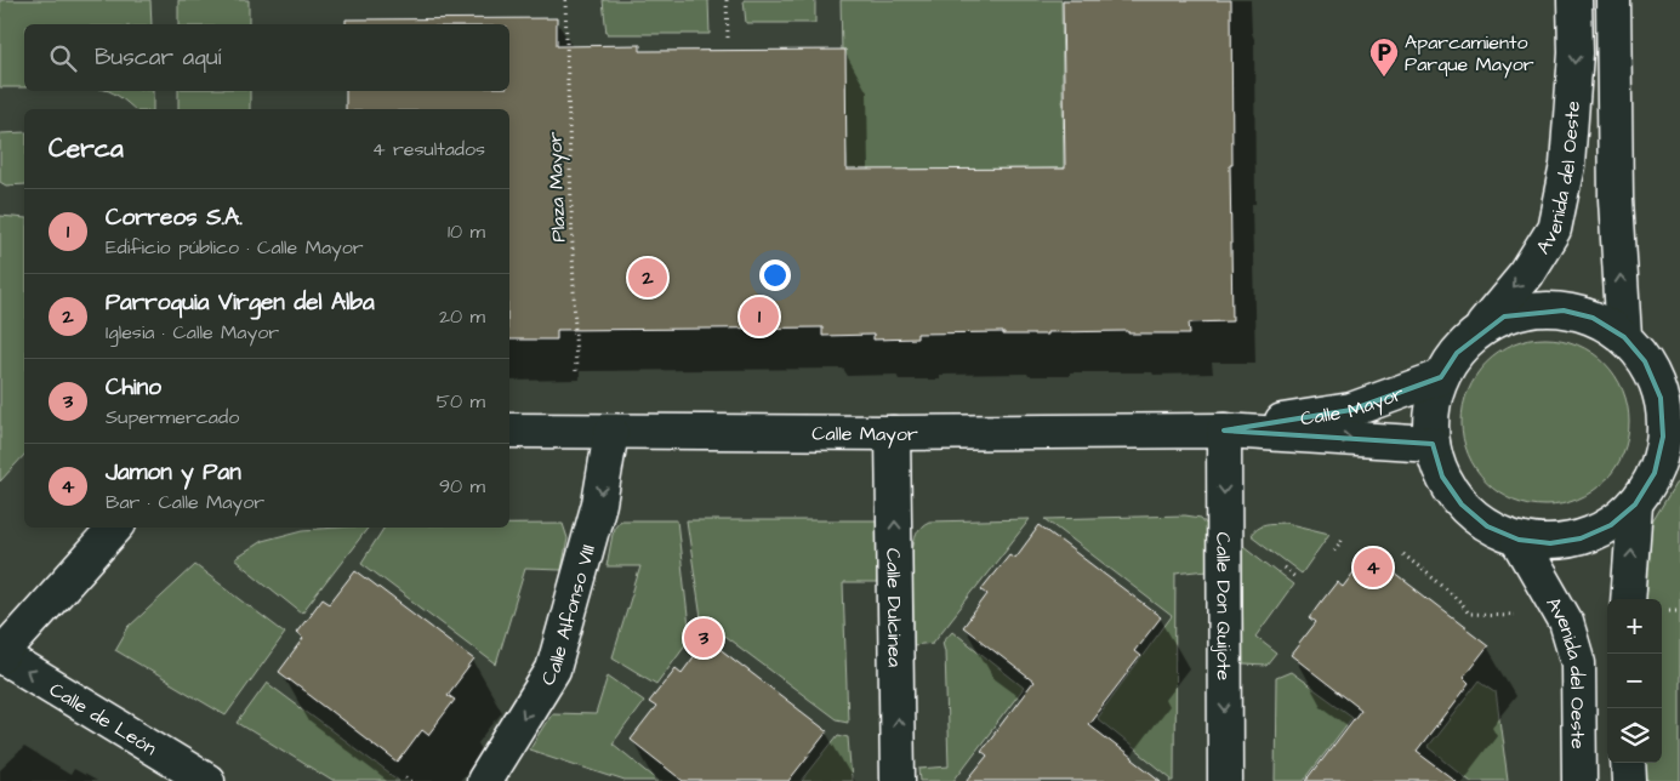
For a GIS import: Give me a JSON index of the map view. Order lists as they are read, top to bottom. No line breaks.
{"streets":{"street":["Avenida del Oeste","Calle Mayor","Calle Don Quijote","Calle Dulcinea","Calle Alfonso VIII","Calle de León"],"path":["Plaza Mayor"]},"crossings":[["Calle Mayor","Calle Don Quijote"],["Calle Mayor","Calle Dulcinea"],["Calle Mayor","Calle Alfonso VIII"]],"one_way":["Calle Don Quijote","Calle Dulcinea","Calle Alfonso VIII","Calle de León"],"places":{"parking":["Aparcamiento Parque Mayor"]},"page":{"search":"Buscar aquí","heading":["Cerca","4 resultados"],"list":[{"mark":"1","name":"Correos S.A.","note":"Edificio público · Calle Mayor","value":"10 m"},{"mark":"2","name":"Parroquia Virgen del Alba","note":"Iglesia · Calle Mayor","value":"20 m"},{"mark":"3","name":"Chino","note":"Supermercado","value":"50 m"},{"mark":"4","name":"Jamon y Pan","note":"Bar · Calle Mayor","value":"90 m"}],"pins":["2","1","4","3"],"map_buttons":["+","−"]}}
